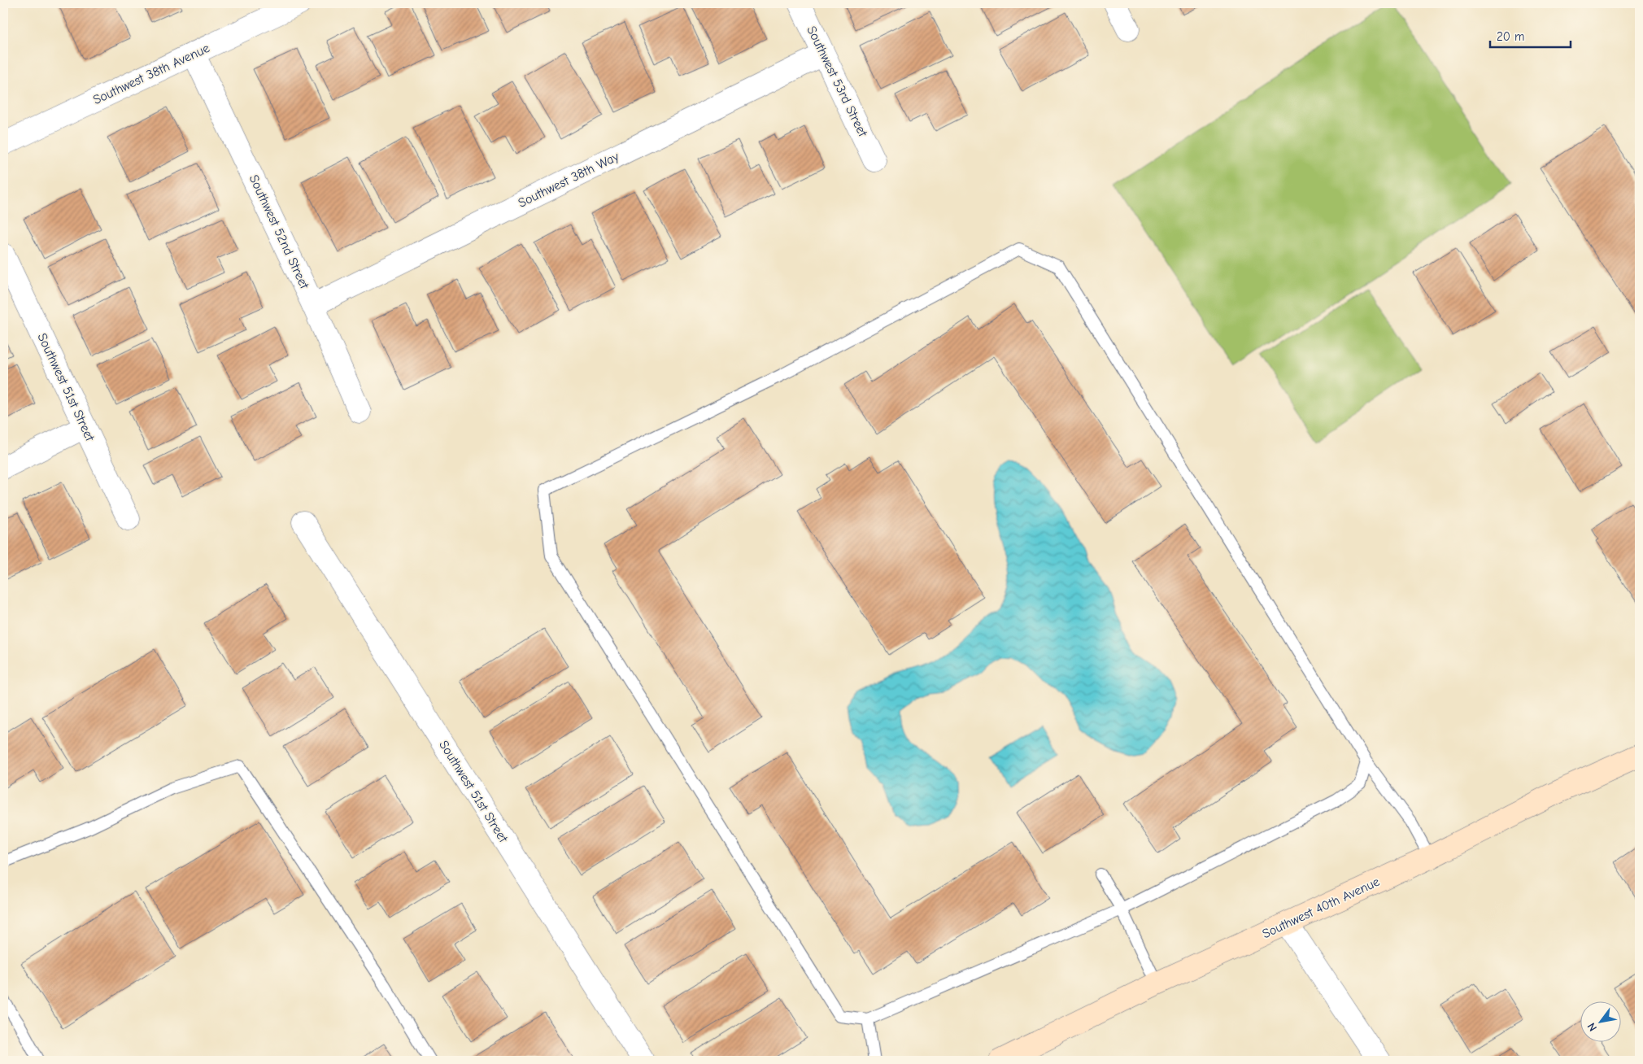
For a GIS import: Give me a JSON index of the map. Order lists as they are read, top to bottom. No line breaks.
{"streets":{"street":["Southwest 38th Avenue","Southwest 53rd Street","Southwest 38th Way","Southwest 52nd Street","Southwest 51st Street","Southwest 40th Avenue"]},"crossings":[["Southwest 38th Avenue","Southwest 52nd Street"],["Southwest 53rd Street","Southwest 38th Way"],["Southwest 38th Way","Southwest 52nd Street"]],"scale_bar":"20 m","north":"bottom left"}
